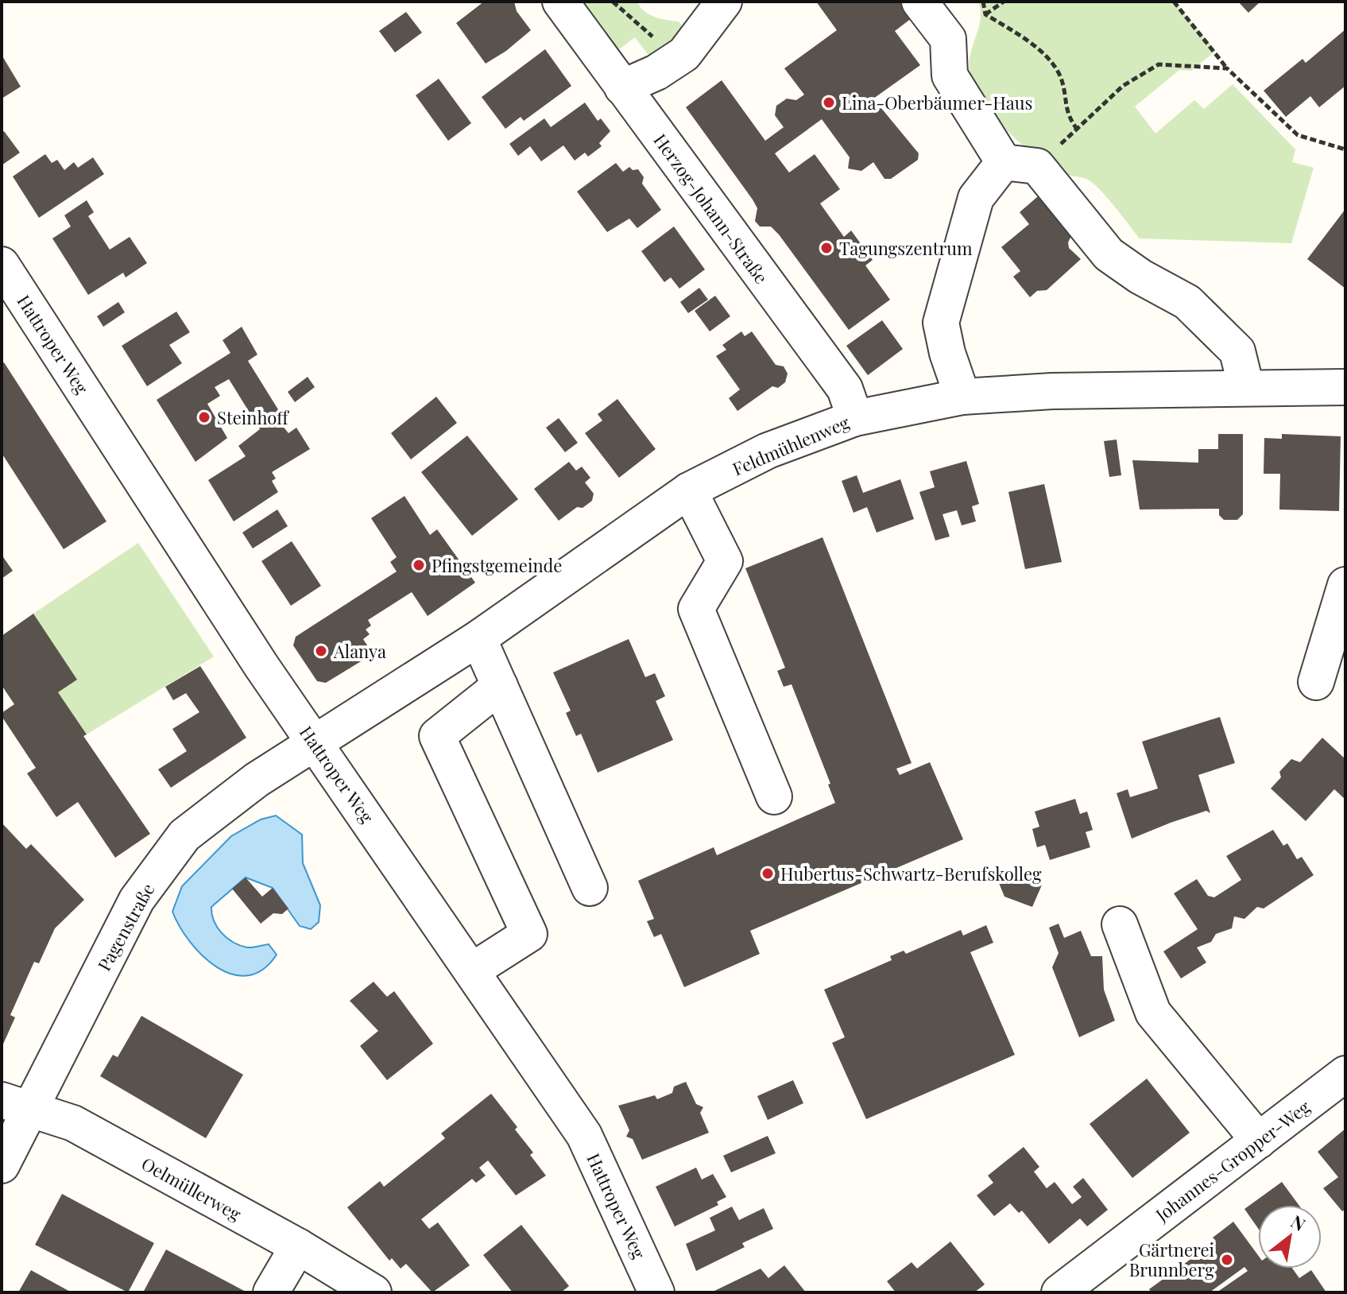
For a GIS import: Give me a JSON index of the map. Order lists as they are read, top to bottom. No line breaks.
{"streets":{"street":["Herzog-Johann-Straße","Hattroper Weg","Feldmühlenweg","Pagenstraße","Johannes-Gropper-Weg","Oelmüllerweg"]},"crossings":[["Herzog-Johann-Straße","Feldmühlenweg"],["Hattroper Weg","Feldmühlenweg"],["Hattroper Weg","Pagenstraße"],["Feldmühlenweg","Pagenstraße"],["Pagenstraße","Oelmüllerweg"]],"places":["Lina-Oberbäumer-Haus","Tagungszentrum","Steinhoff","Pfingstgemeinde","Alanya","Hubertus-Schwartz-Berufskolleg","Gärtnerei Brunnberg"],"north":"top right"}
